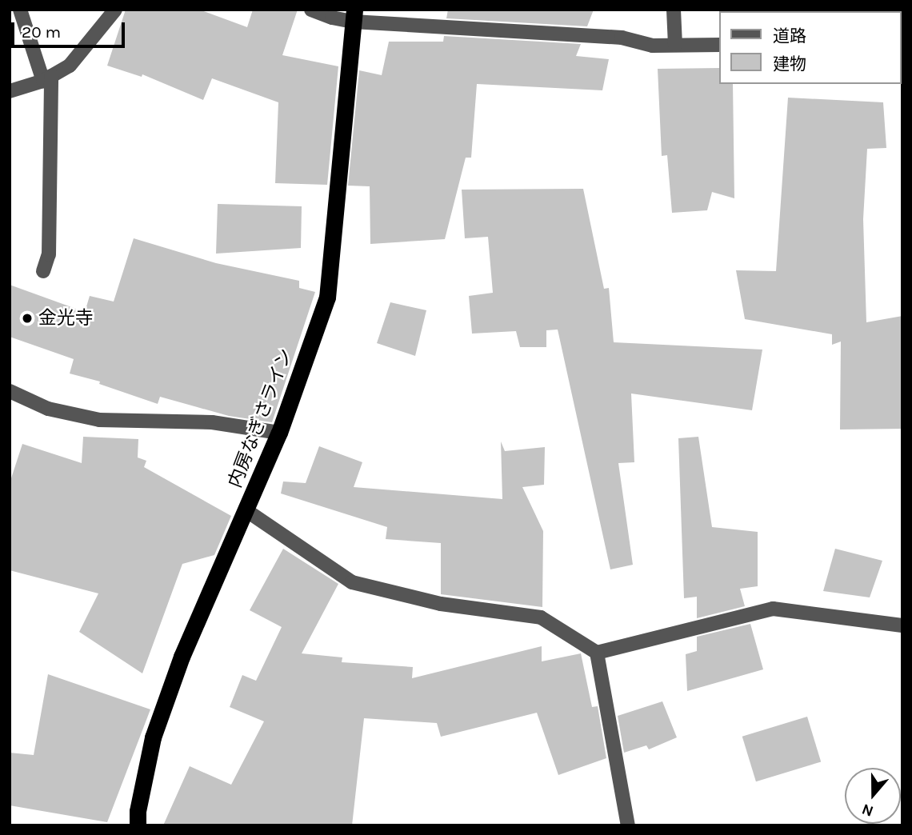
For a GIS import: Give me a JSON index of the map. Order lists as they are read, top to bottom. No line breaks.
{"streets":{"highway":["内房なぎさライン"]},"places":["金光寺"],"legend":["道路","建物"],"scale_bar":"20 m","north":"bottom"}
